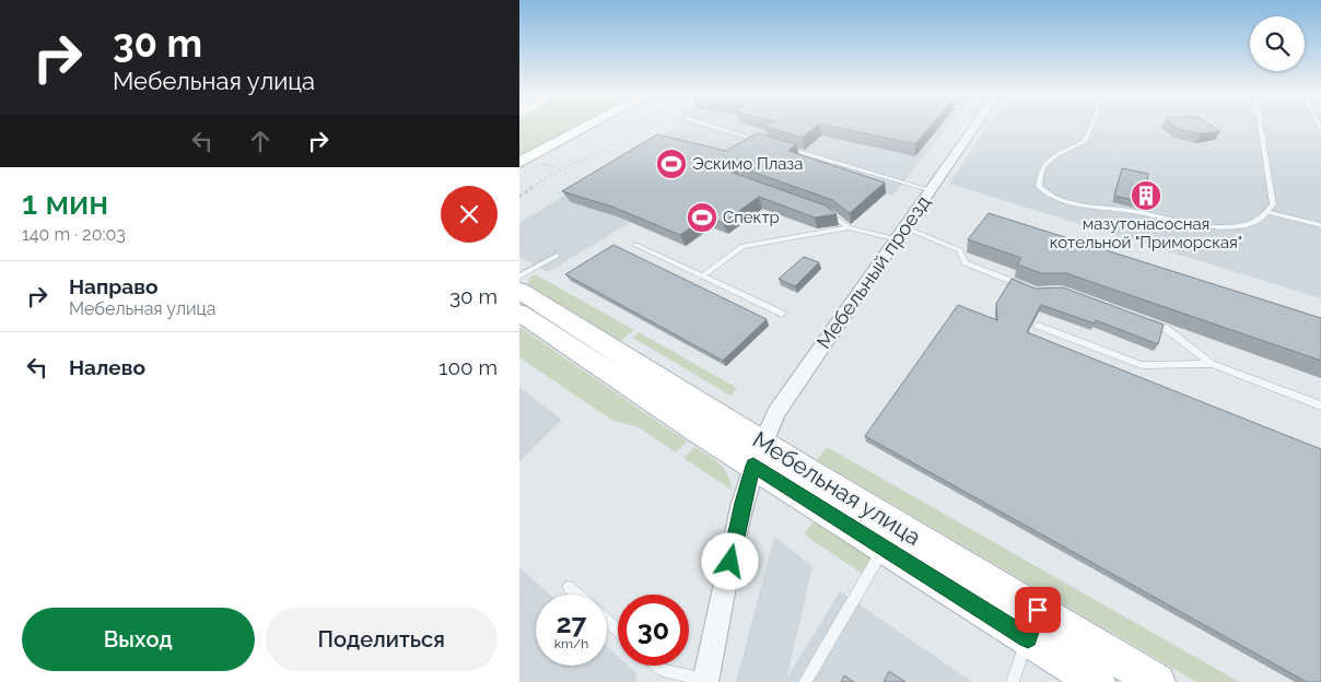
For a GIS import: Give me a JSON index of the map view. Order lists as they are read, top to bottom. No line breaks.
{"streets":{"street":["Мебельный проезд","Мебельная улица"]},"crossings":[["Мебельный проезд","Мебельная улица"]],"places":{"sports":["Эскимо Плаза","Спектр"],"building":["мазутонасосная котельной \"Приморская\""]},"page":{"turn":["30 m","Мебельная улица"],"heading":["1 мин","140 m · 20:03"],"list":[{"name":"Направо","note":"Мебельная улица","value":"30 m"},{"name":"Налево","value":"100 m"}],"speed":"27 km/h","limit":"30","buttons":["Выход","Поделиться"]}}
